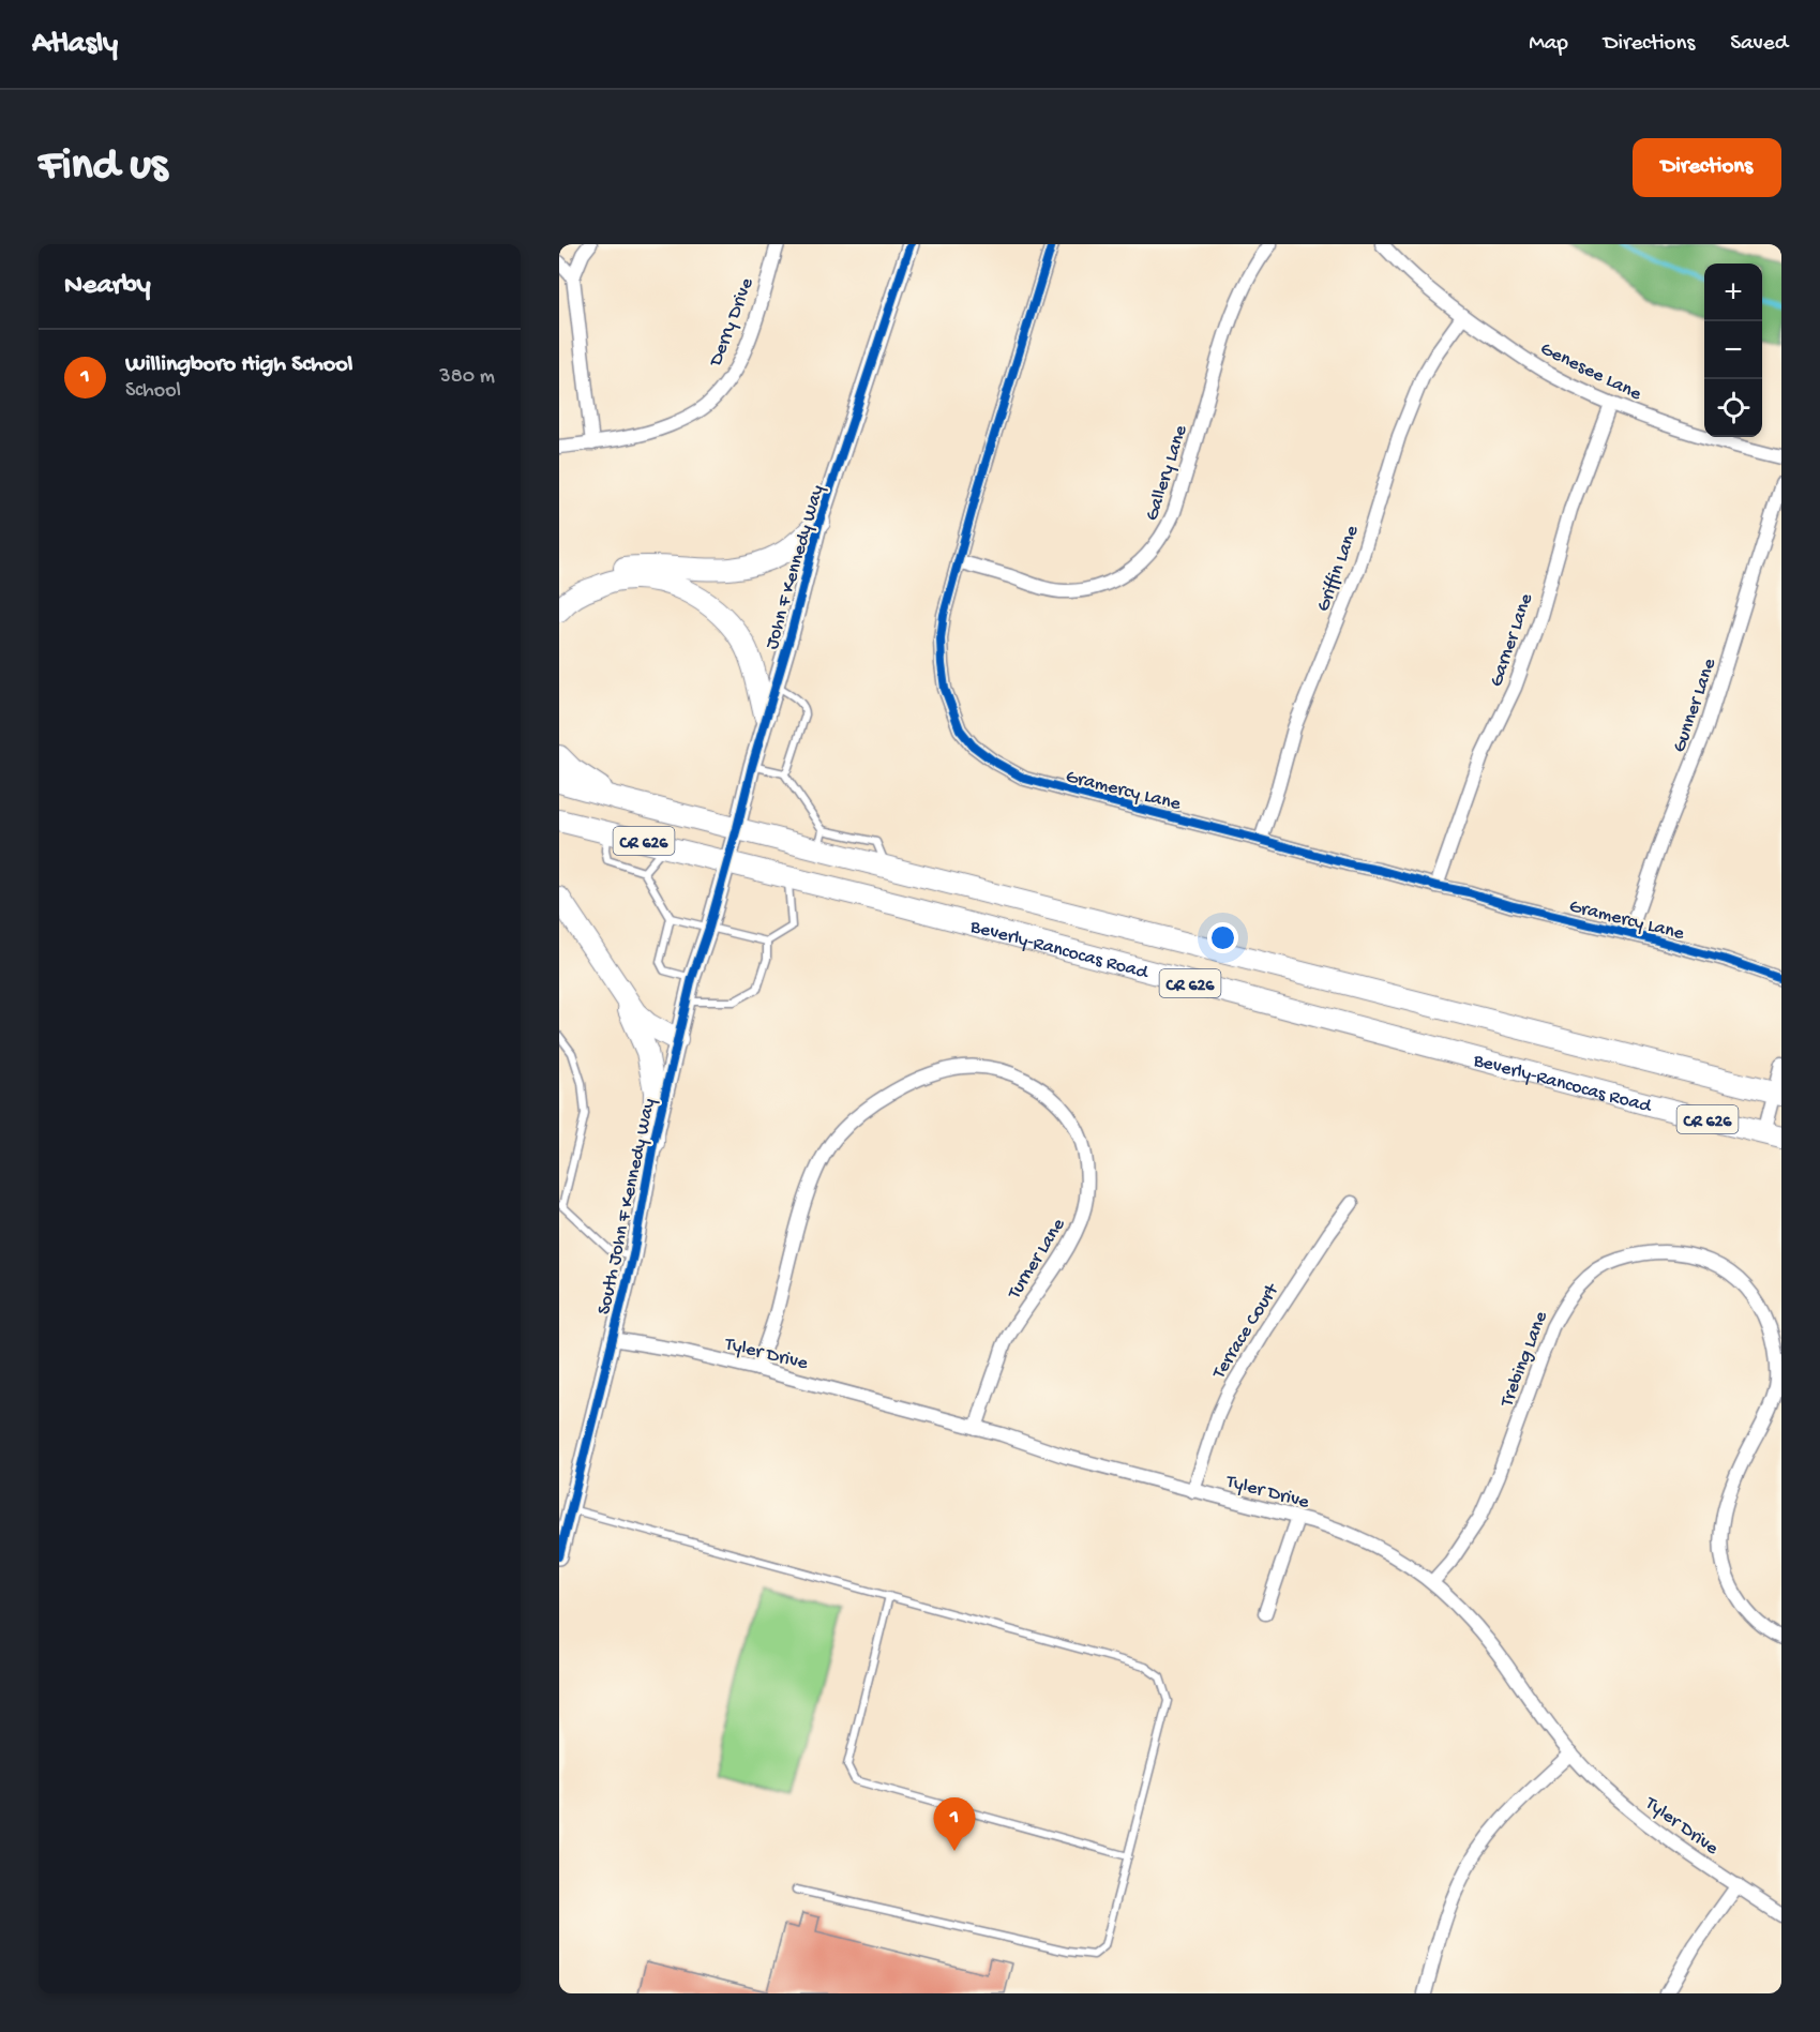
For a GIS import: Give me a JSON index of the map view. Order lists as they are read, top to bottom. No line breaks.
{"streets":{"main road":["CR 626","Beverly-Rancocas Road"],"street":["Derry Drive","Genesee Lane","Gallery Lane","John F Kennedy Way","Griffin Lane","Garner Lane","Gunner Lane","Gramercy Lane","South John F Kennedy Way","Turner Lane","Terrace Court","Tyler Drive","Trebing Lane"]},"crossings":[["Genesee Lane","Griffin Lane"],["Genesee Lane","Garner Lane"],["Gallery Lane","Gramercy Lane"],["John F Kennedy Way","Beverly-Rancocas Road"],["John F Kennedy Way","South John F Kennedy Way"],["Griffin Lane","Gramercy Lane"],["Garner Lane","Gramercy Lane"],["Gunner Lane","Gramercy Lane"],["Beverly-Rancocas Road","South John F Kennedy Way"],["South John F Kennedy Way","Tyler Drive"],["Turner Lane","Tyler Drive"],["Terrace Court","Tyler Drive"],["Tyler Drive","Trebing Lane"]],"page":{"header":"Atlasly","nav":["Map","Directions","Saved"],"buttons":"Directions","title":"Find us","heading":"Nearby","map_buttons":["+","−"],"list":[{"mark":"1","name":"Willingboro High School","note":"School","value":"380 m"}],"pins":"1"}}
